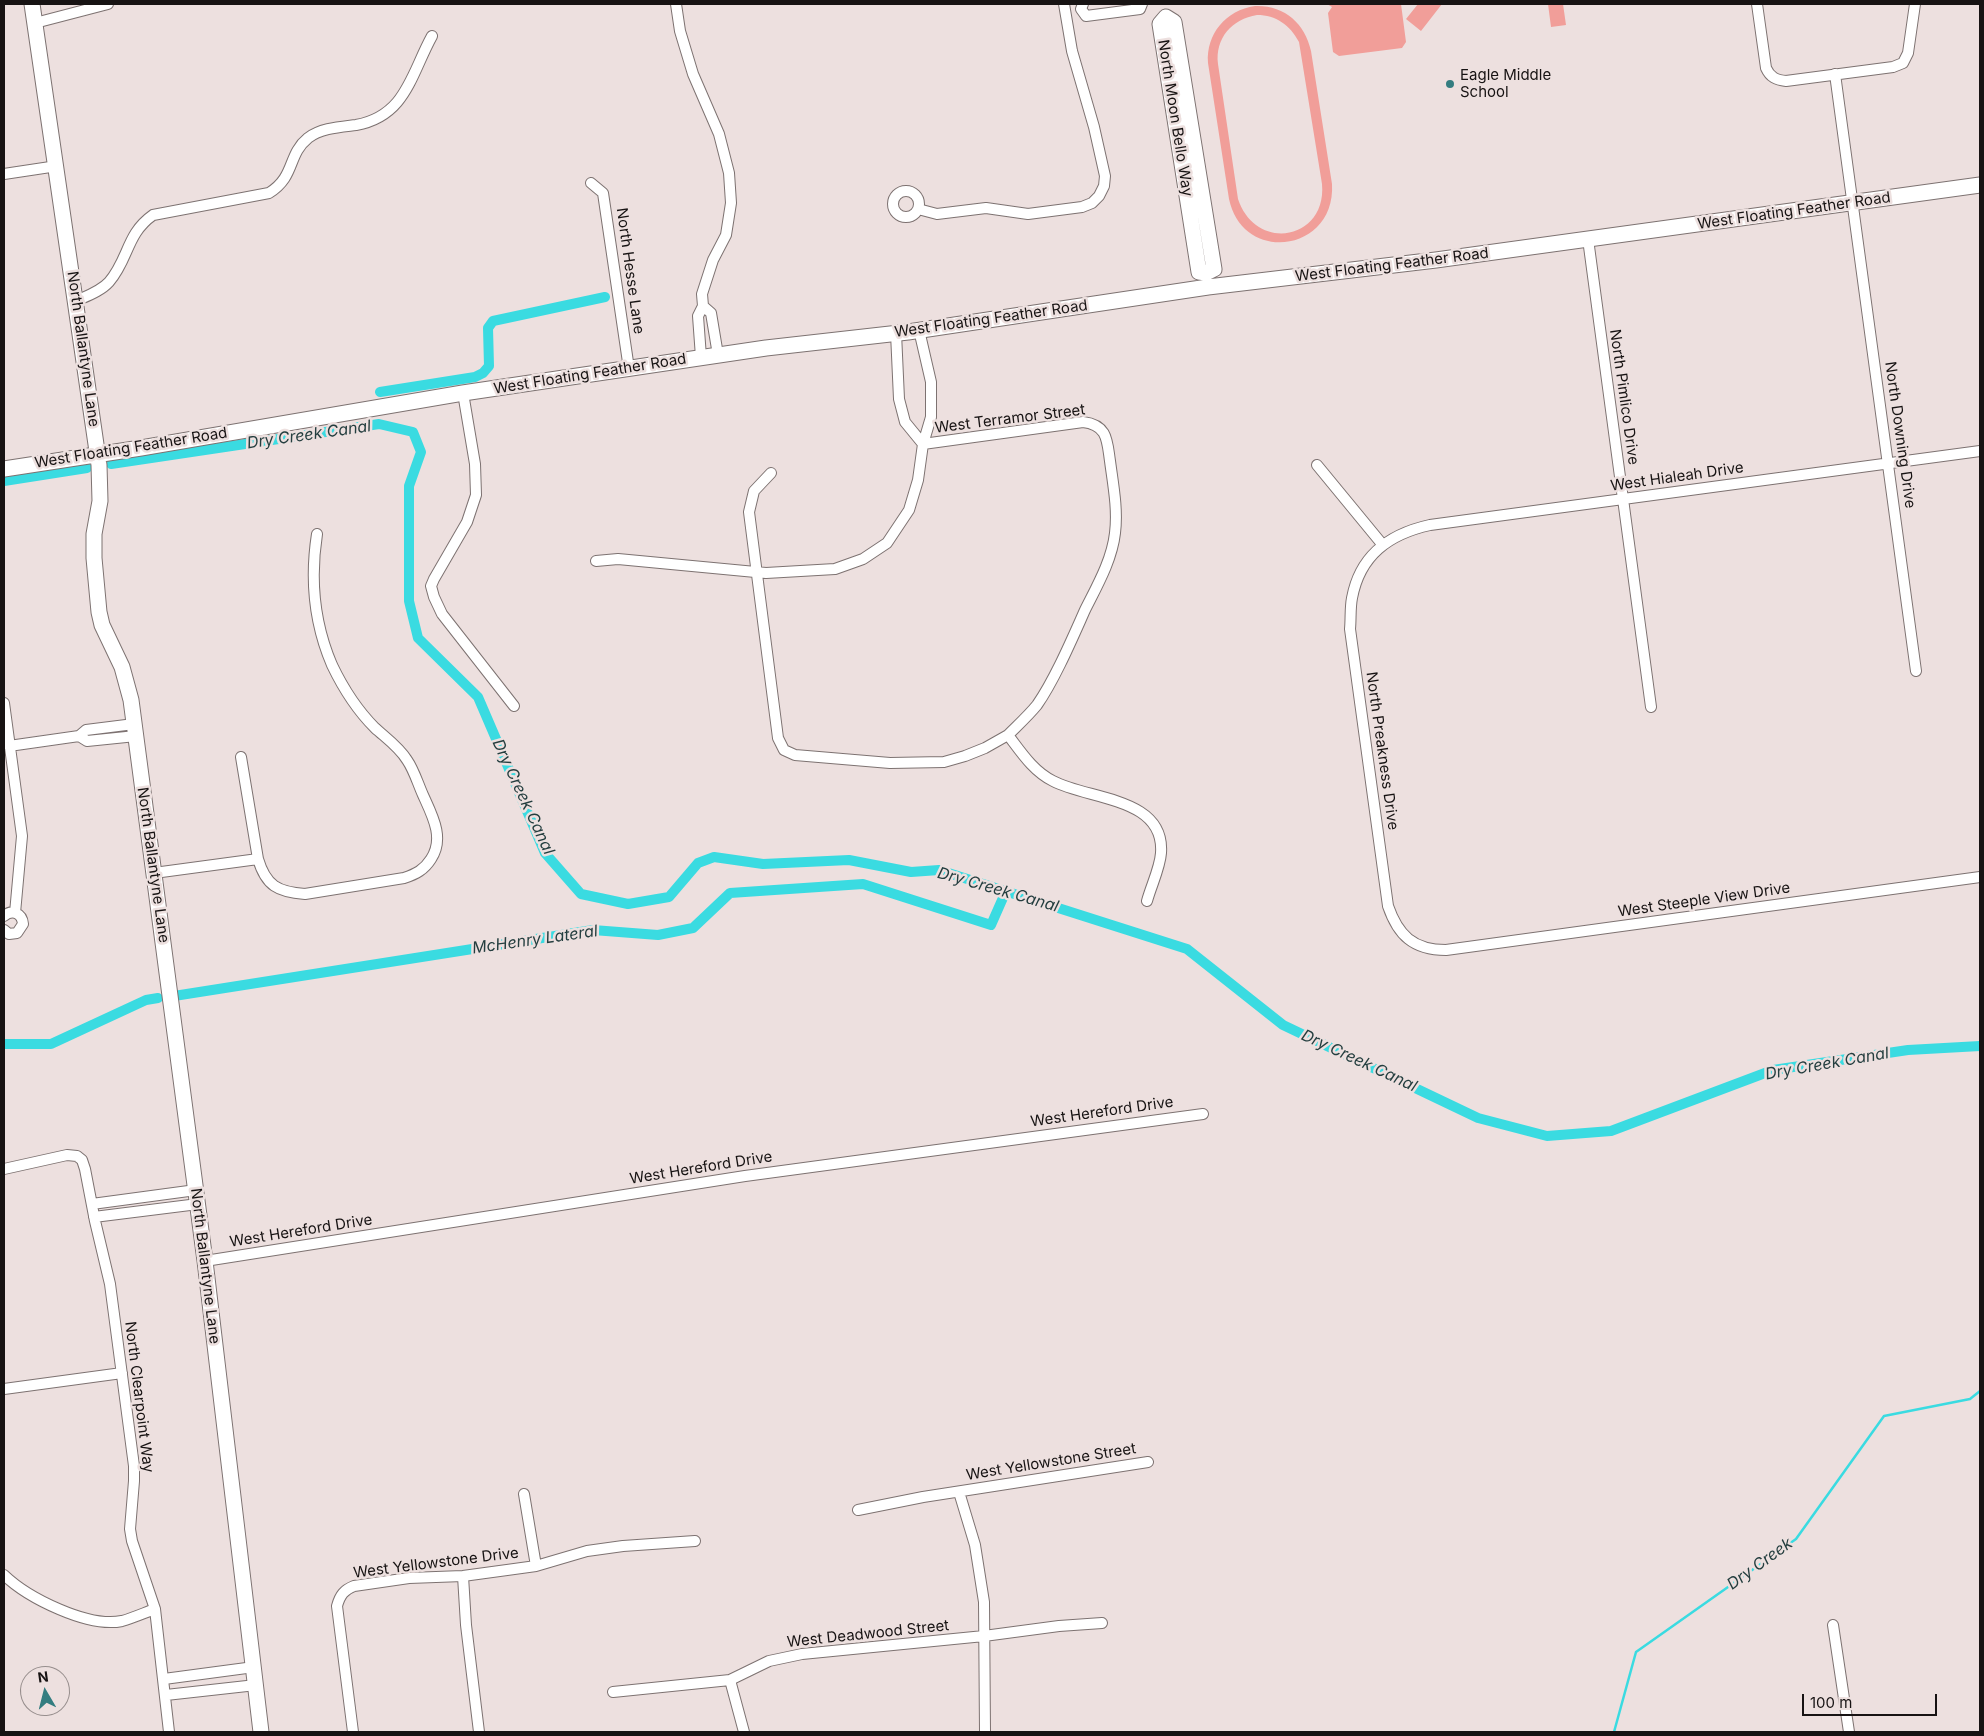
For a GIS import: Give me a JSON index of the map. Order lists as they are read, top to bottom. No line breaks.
{"streets":{"main road":["North Moon Bello Way","West Floating Feather Road","North Ballantyne Lane"],"street":["North Hesse Lane","North Pimlico Drive","West Terramor Street","North Downing Drive","West Hialeah Drive","North Preakness Drive","West Steeple View Drive","West Hereford Drive","North Clearpoint Way","West Yellowstone Street","West Yellowstone Drive","West Deadwood Street"]},"crossings":[["North Moon Bello Way","West Floating Feather Road"],["West Floating Feather Road","North Hesse Lane"],["West Floating Feather Road","North Ballantyne Lane"],["West Floating Feather Road","North Pimlico Drive"],["West Floating Feather Road","North Downing Drive"],["North Ballantyne Lane","West Hereford Drive"],["North Pimlico Drive","West Hialeah Drive"],["North Downing Drive","West Hialeah Drive"],["West Hialeah Drive","North Preakness Drive"],["North Preakness Drive","West Steeple View Drive"]],"water":["Dry Creek Canal","McHenry Lateral","Dry Creek"],"places":["Eagle Middle School"],"scale_bar":"100 m","north":"top"}
